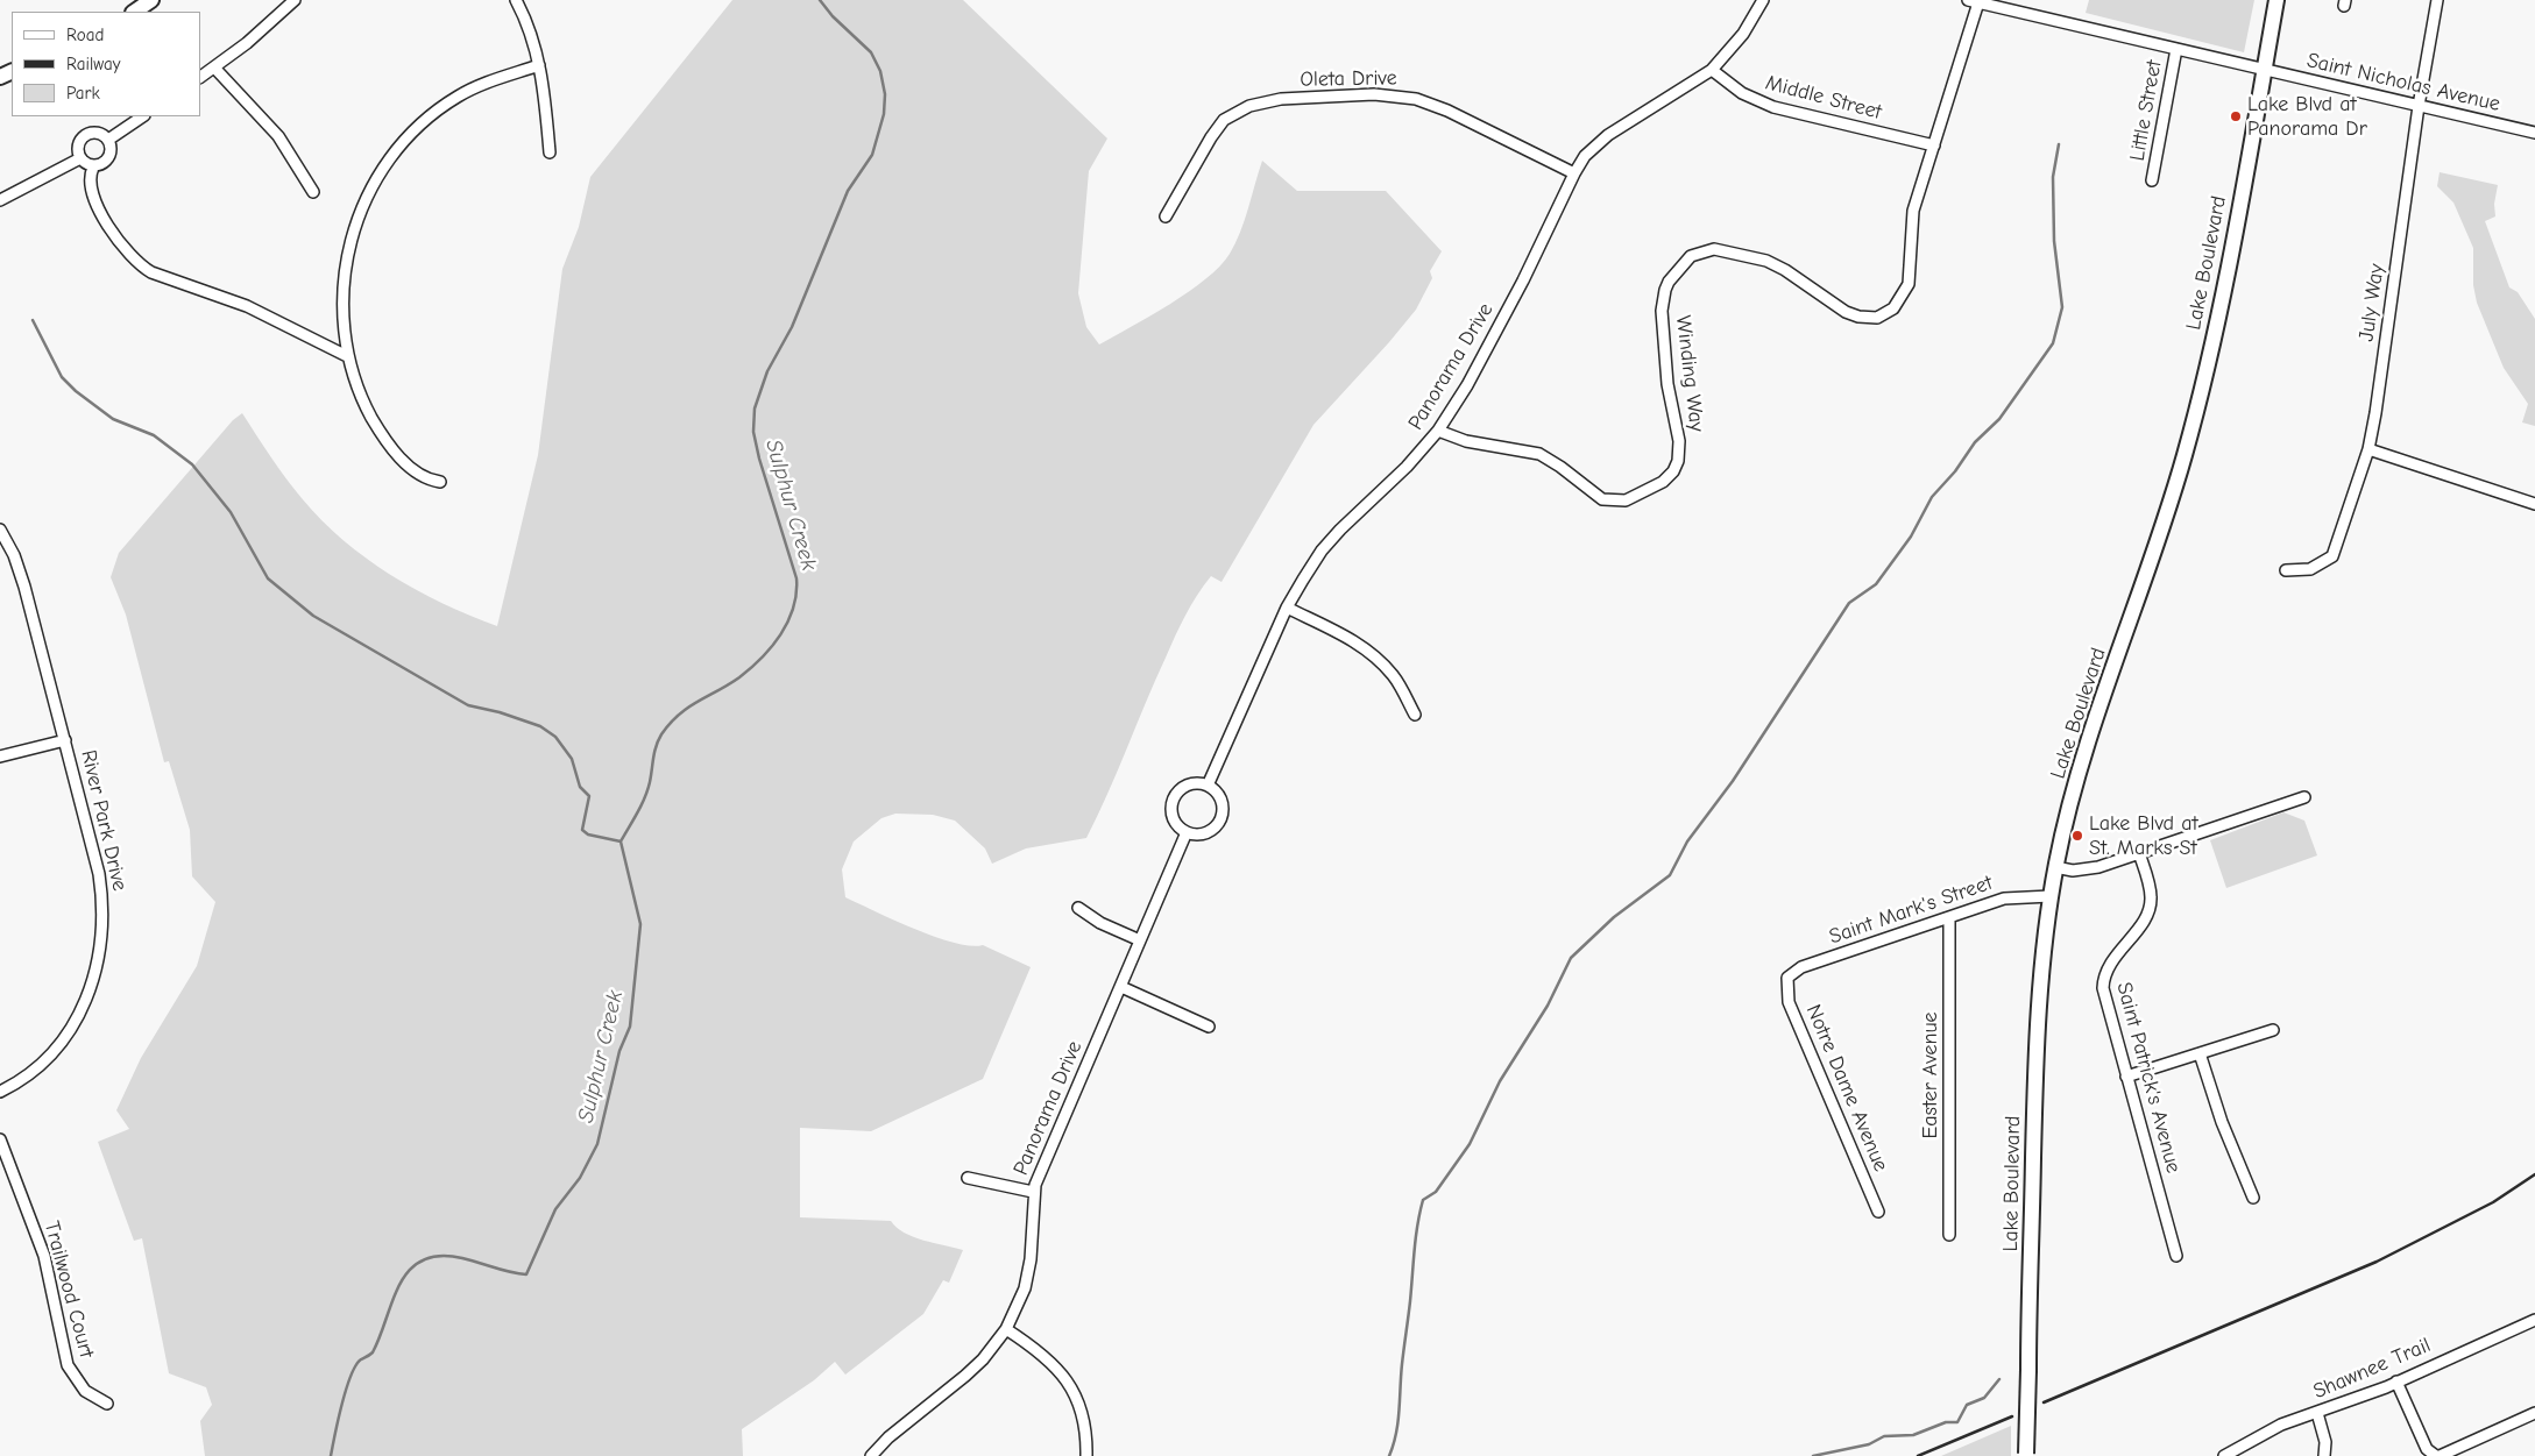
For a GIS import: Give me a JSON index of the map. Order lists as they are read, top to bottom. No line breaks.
{"streets":{"main road":["Lake Boulevard"],"street":["Oleta Drive","Saint Nicholas Avenue","Middle Street","Little Street","July Way","Panorama Drive","Winding Way","River Park Drive","Saint Mark's Street","Easter Avenue","Saint Patrick's Avenue","Notre Dame Avenue","Trailwood Court","Shawnee Trail"]},"crossings":[["Oleta Drive","Panorama Drive"],["Saint Nicholas Avenue","Lake Boulevard"],["Saint Nicholas Avenue","July Way"],["Middle Street","Panorama Drive"],["Middle Street","Winding Way"],["Lake Boulevard","Saint Mark's Street"],["Panorama Drive","Winding Way"],["Saint Mark's Street","Easter Avenue"],["Saint Mark's Street","Notre Dame Avenue"]],"water":["Sulphur Creek"],"places":["Lake Blvd at Panorama Dr","Lake Blvd at St. Marks St"],"legend":["Road","Railway","Park"]}
